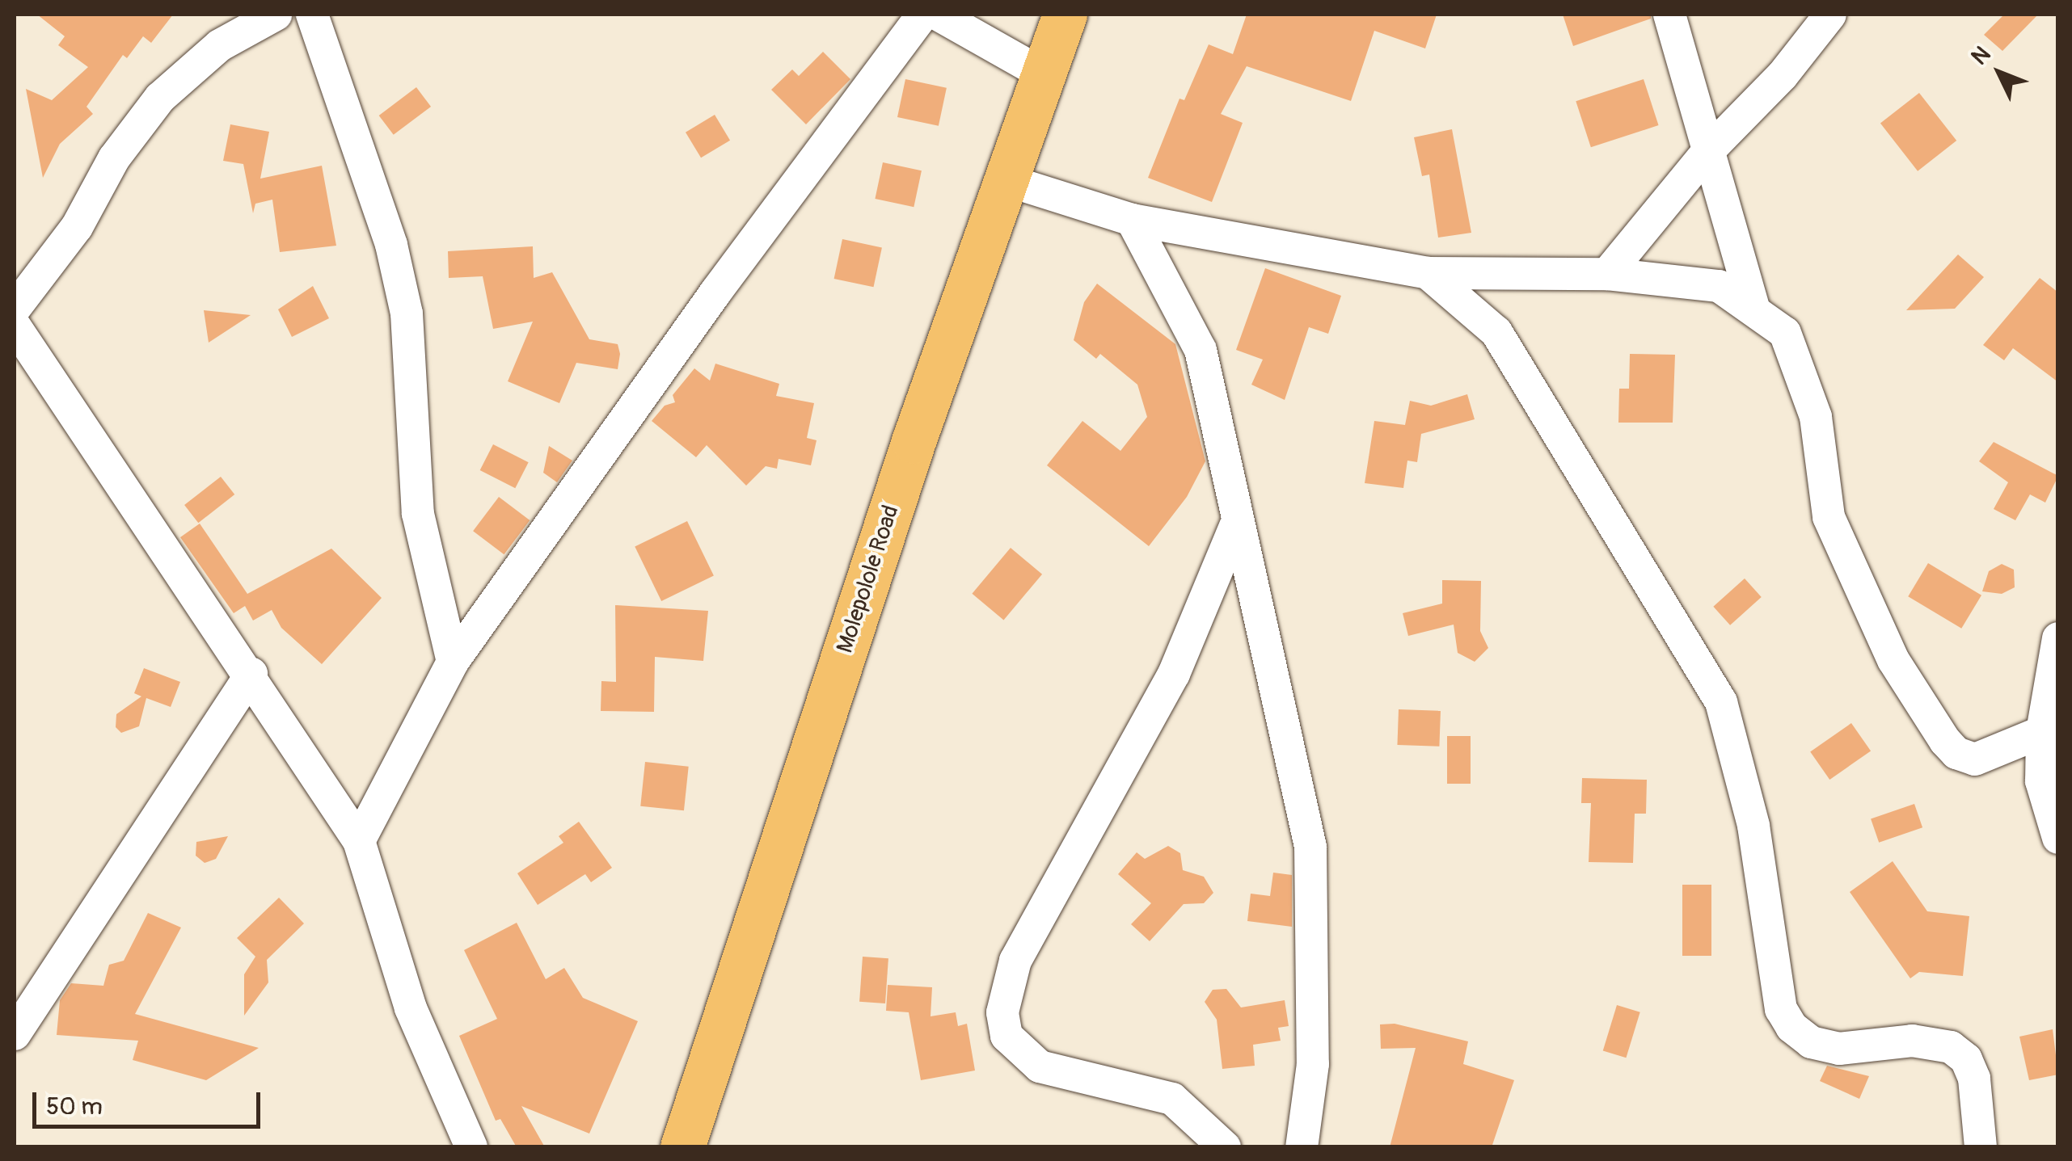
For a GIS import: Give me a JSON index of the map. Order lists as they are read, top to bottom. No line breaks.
{"streets":{"main road":["Molepolole Road"]},"scale_bar":"50 m","north":"top left"}
